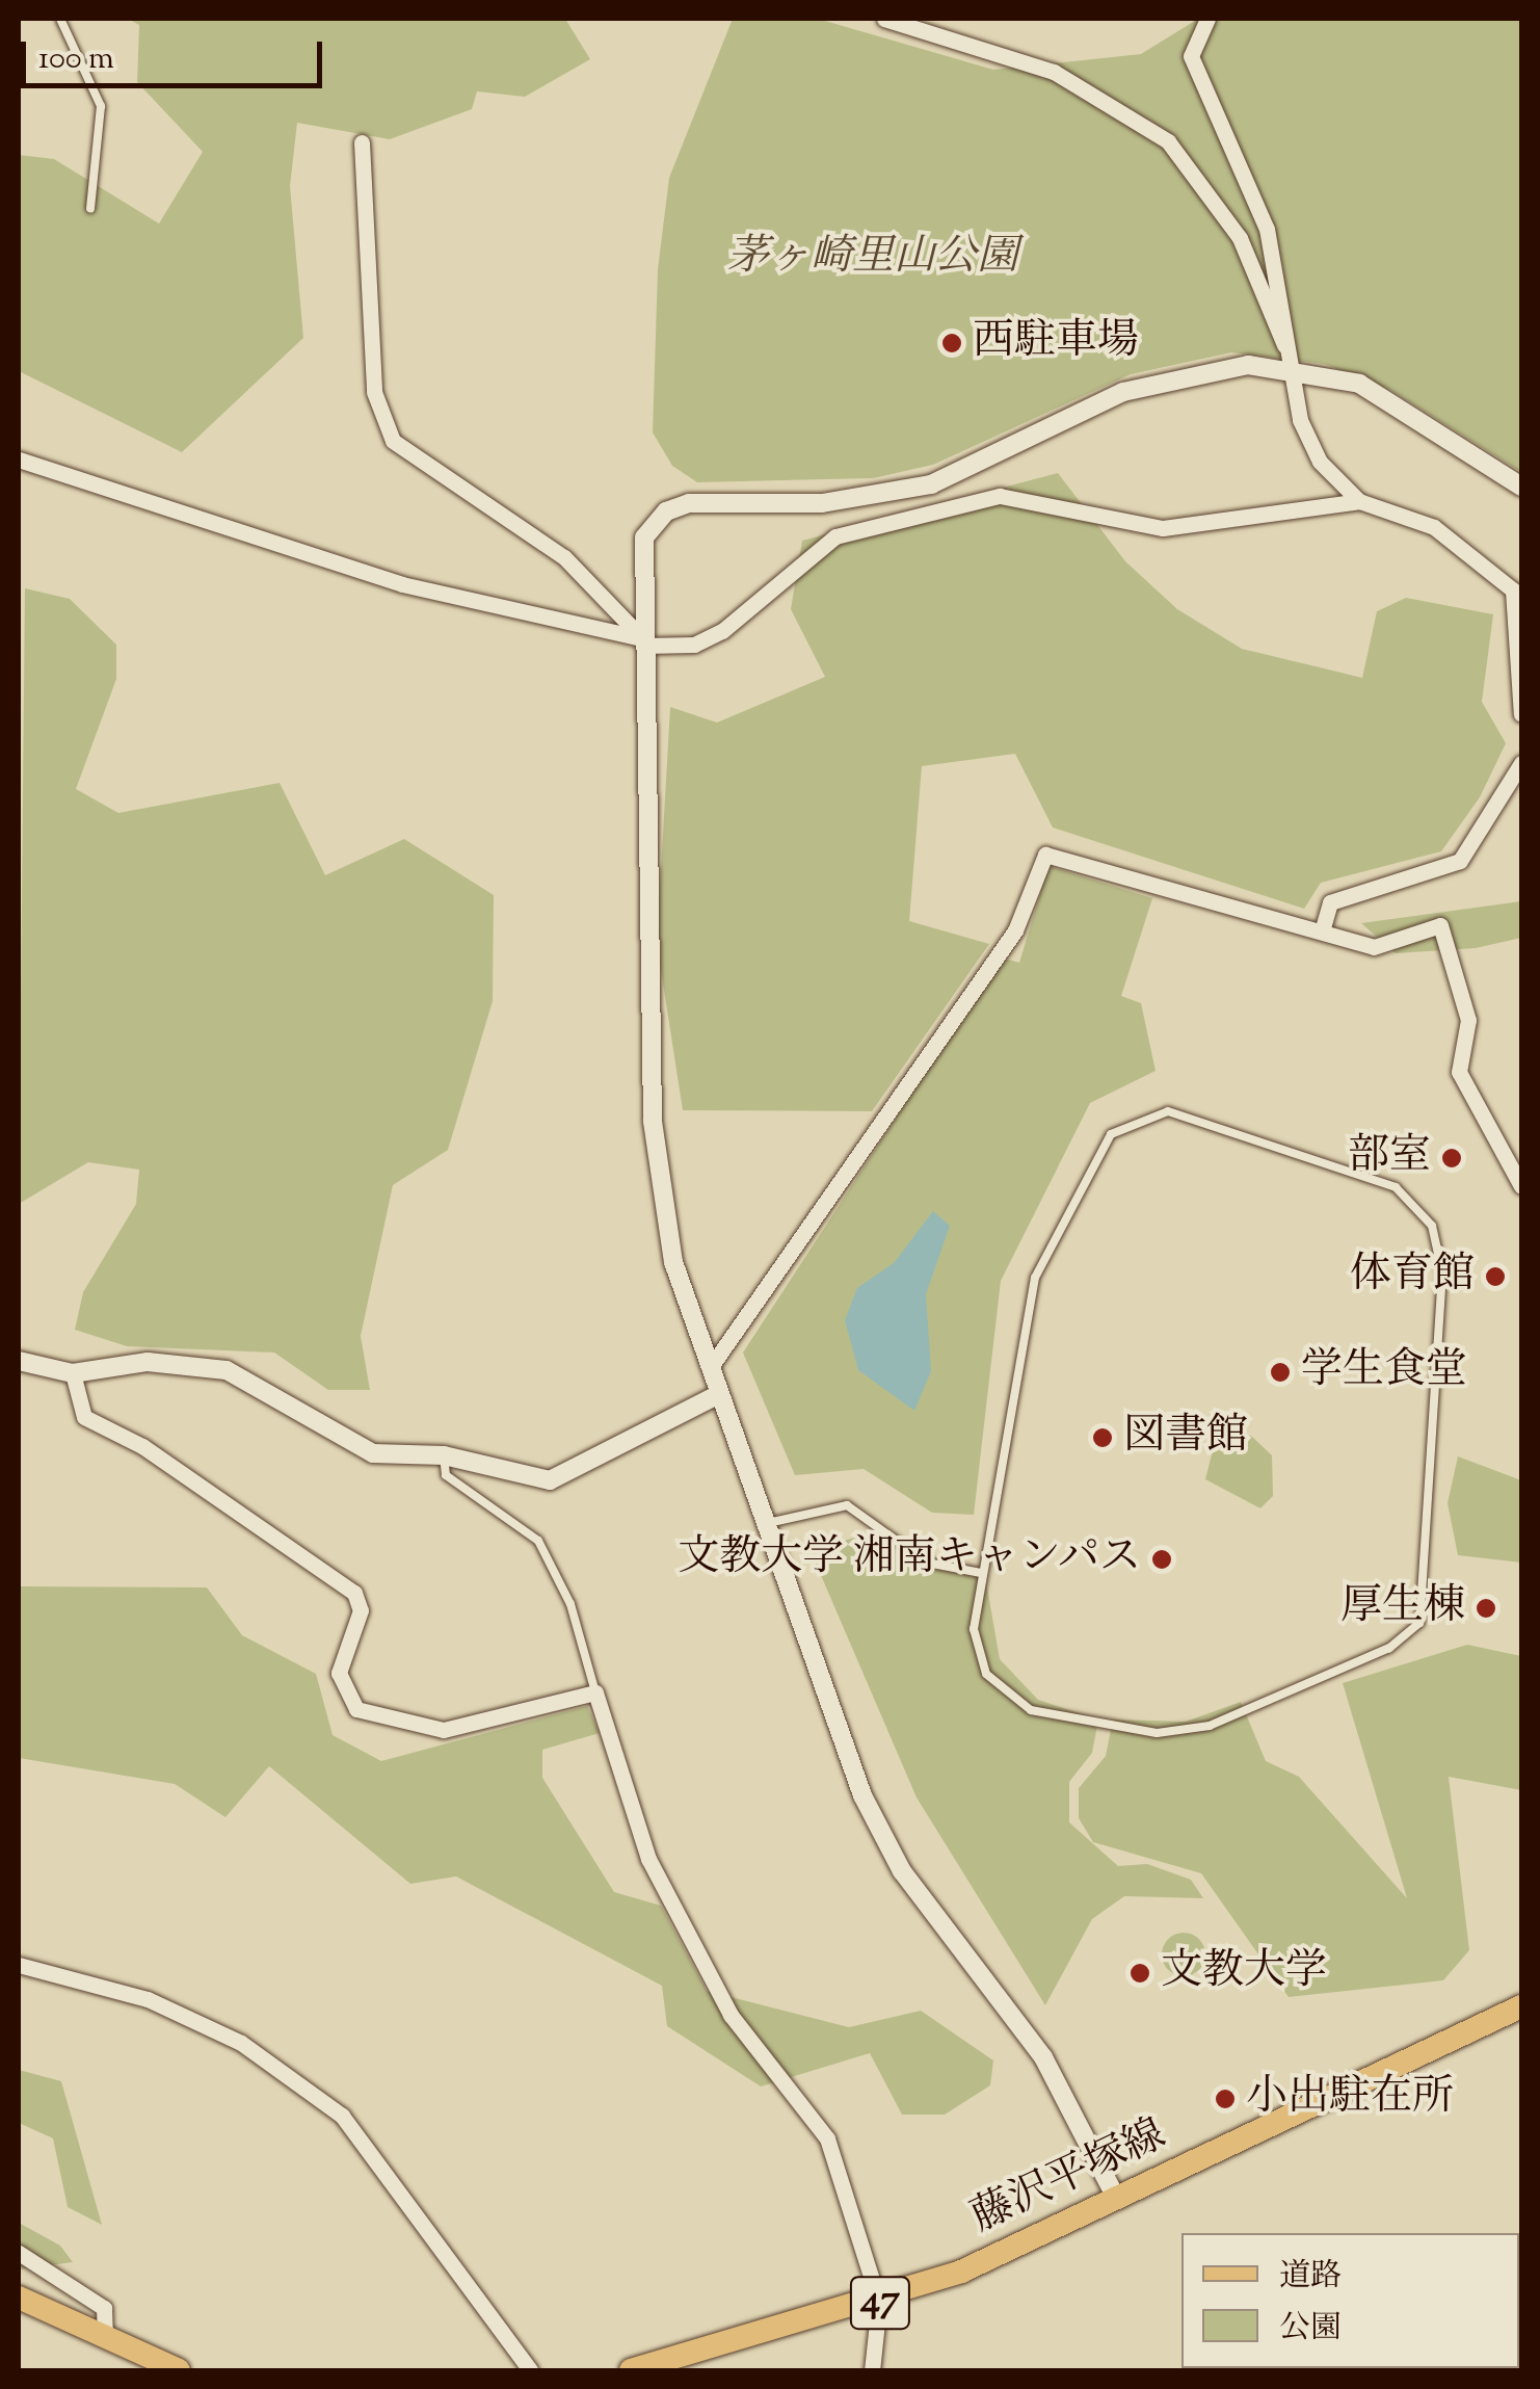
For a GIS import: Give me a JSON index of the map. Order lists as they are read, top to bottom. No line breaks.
{"streets":{"main road":["藤沢平塚線","47"]},"parks":["茅ヶ崎里山公園"],"places":["西駐車場","部室","体育館","学生食堂","図書館","文教大学 湘南キャンパス","厚生棟","文教大学","小出駐在所"],"legend":["道路","公園"],"scale_bar":"100 m"}
